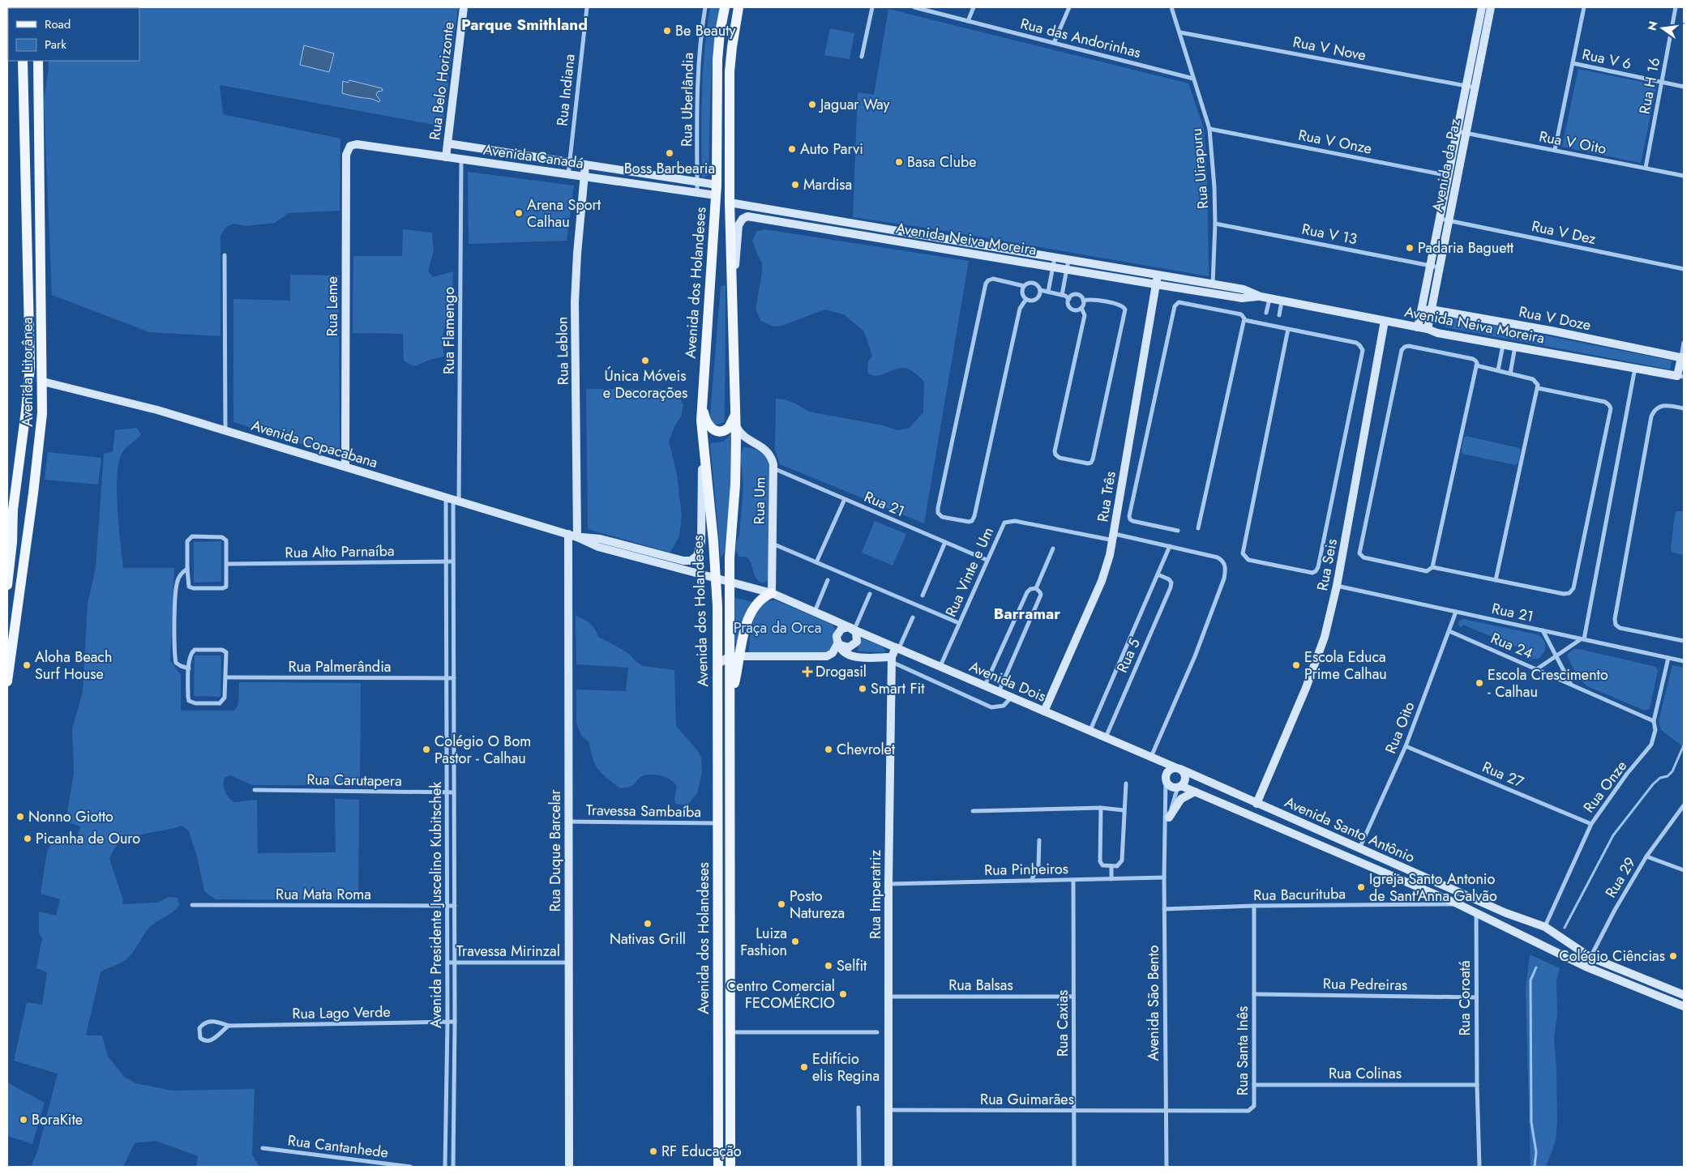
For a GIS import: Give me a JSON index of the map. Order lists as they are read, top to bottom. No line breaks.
{"streets":{"main road":["Avenida dos Holandeses","Avenida Litorânea"],"street":["Rua das Andorinhas","Rua V Nove","Rua V 6","Rua Belo Horizonte","Rua H 16","Rua Indiana","Rua Uberlândia","Rua V Onze","Rua V Oito","Avenida Canadá","Avenida da Paz","Rua Uirapuru","Rua V Dez","Rua V 13","Avenida Neiva Moreira","Rua Leme","Rua V Doze","Rua Flamengo","Rua Leblon","Avenida Copacabana","Rua Três","Rua Um","Rua 21","Rua Alto Parnaíba","Rua Seis","Rua Vinte e Um","Rua 24","Rua 5","Rua Palmerândia","Avenida Dois","Rua Oito","Rua 27","Rua Carutapera","Rua Onze","Travessa Sambaíba","Avenida Santo Antônio","Rua Duque Barcelar","Rua Pinheiros","Rua 29","Rua Mata Roma","Rua Imperatriz","Rua Bacurituba","Avenida Presidente Juscelino Kubitschek","Travessa Mirinzal","Rua Pedreiras","Rua Balsas","Rua Coroatá","Avenida São Bento","Rua Lago Verde","Rua Caxias","Rua Santa Inês","Rua Colinas","Rua Guimarães","Rua Cantanhede"]},"crossings":[["Rua das Andorinhas","Rua Uirapuru"],["Rua V Nove","Avenida da Paz"],["Rua V Nove","Rua Uirapuru"],["Rua V 6","Rua H 16"],["Rua Belo Horizonte","Avenida Canadá"],["Rua H 16","Rua V Oito"],["Rua Indiana","Avenida Canadá"],["Rua Uberlândia","Avenida Canadá"],["Rua V Onze","Avenida da Paz"],["Rua V Onze","Rua Uirapuru"],["Rua V Oito","Avenida da Paz"],["Avenida Canadá","Avenida dos Holandeses"],["Avenida Canadá","Rua Leme"],["Avenida Canadá","Rua Flamengo"],["Avenida Canadá","Rua Leblon"],["Avenida da Paz","Rua V Dez"],["Avenida da Paz","Rua V 13"],["Avenida da Paz","Avenida Neiva Moreira"],["Avenida da Paz","Rua V Doze"],["Rua Uirapuru","Rua V 13"],["Rua Uirapuru","Avenida Neiva Moreira"],["Avenida Neiva Moreira","Avenida dos Holandeses"],["Avenida Neiva Moreira","Rua Três"],["Avenida Neiva Moreira","Rua Seis"],["Avenida dos Holandeses","Avenida Copacabana"],["Avenida dos Holandeses","Rua Um"],["Avenida dos Holandeses","Avenida Dois"],["Avenida dos Holandeses","Travessa Sambaíba"],["Rua Leme","Avenida Copacabana"],["Rua Flamengo","Avenida Copacabana"],["Rua Flamengo","Avenida Presidente Juscelino Kubitschek"],["Rua Leblon","Avenida Copacabana"],["Avenida Litorânea","Avenida Copacabana"],["Avenida Copacabana","Avenida Dois"],["Avenida Copacabana","Rua Duque Barcelar"],["Avenida Copacabana","Avenida Presidente Juscelino Kubitschek"],["Rua Três","Rua Vinte e Um"],["Rua Três","Avenida Dois"],["Rua Um","Rua 21"],["Rua Um","Avenida Dois"],["Rua 21","Rua Seis"],["Rua 21","Rua Vinte e Um"],["Rua 21","Rua Oito"],["Rua 21","Rua Onze"],["Rua Alto Parnaíba","Avenida Presidente Juscelino Kubitschek"],["Rua Seis","Avenida Santo Antônio"],["Rua Vinte e Um","Avenida Dois"],["Rua 24","Rua Oito"],["Rua 24","Rua Onze"],["Rua 5","Avenida Dois"],["Rua Palmerândia","Avenida Presidente Juscelino Kubitschek"],["Avenida Dois","Avenida Santo Antônio"],["Avenida Dois","Rua Imperatriz"],["Avenida Dois","Avenida São Bento"],["Rua Oito","Rua 27"],["Rua Oito","Avenida Santo Antônio"],["Rua 27","Rua Onze"],["Rua Carutapera","Avenida Presidente Juscelino Kubitschek"],["Rua Onze","Avenida Santo Antônio"],["Travessa Sambaíba","Rua Duque Barcelar"],["Avenida Santo Antônio","Rua 29"],["Avenida Santo Antônio","Rua Bacurituba"],["Avenida Santo Antônio","Rua Coroatá"],["Avenida Santo Antônio","Avenida São Bento"],["Rua Duque Barcelar","Travessa Mirinzal"],["Rua Pinheiros","Rua Imperatriz"],["Rua Pinheiros","Avenida São Bento"],["Rua Pinheiros","Rua Caxias"],["Rua Mata Roma","Avenida Presidente Juscelino Kubitschek"],["Rua Imperatriz","Rua Balsas"],["Rua Imperatriz","Rua Guimarães"],["Rua Bacurituba","Avenida São Bento"],["Rua Bacurituba","Rua Santa Inês"],["Avenida Presidente Juscelino Kubitschek","Travessa Mirinzal"],["Avenida Presidente Juscelino Kubitschek","Rua Lago Verde"],["Rua Pedreiras","Rua Coroatá"],["Rua Pedreiras","Rua Santa Inês"],["Rua Balsas","Rua Caxias"],["Rua Coroatá","Rua Colinas"],["Avenida São Bento","Rua Santa Inês"],["Avenida São Bento","Rua Guimarães"],["Rua Caxias","Rua Guimarães"],["Rua Santa Inês","Rua Colinas"],["Rua Santa Inês","Rua Guimarães"]],"districts":["Parque Smithland","Barramar"],"parks":["Praça da Orca"],"places":{"other":["Be Beauty","Jaguar Way","Auto Parvi","Boss Barbearia","Basa Clube","Mardisa","Arena Sport Calhau","Padaria Baguett","Única Móveis e Decorações","Aloha Beach Surf House","Escola Educa Prime Calhau","Escola Crescimento - Calhau","Smart Fit","Colégio O Bom Pastor - Calhau","Chevrolet","Nonno Giotto","Picanha de Ouro","Igreja Santo Antonio de Sant'Anna Galvão","Posto Natureza","Nativas Grill","Luiza Fashion","Colégio Ciências","Selfit","Centro Comercial FECOMÉRCIO","Edifício elis Regina","BoraKite","RF Educação"],"health":["Drogasil"]},"legend":["Road","Park"],"north":"left"}
